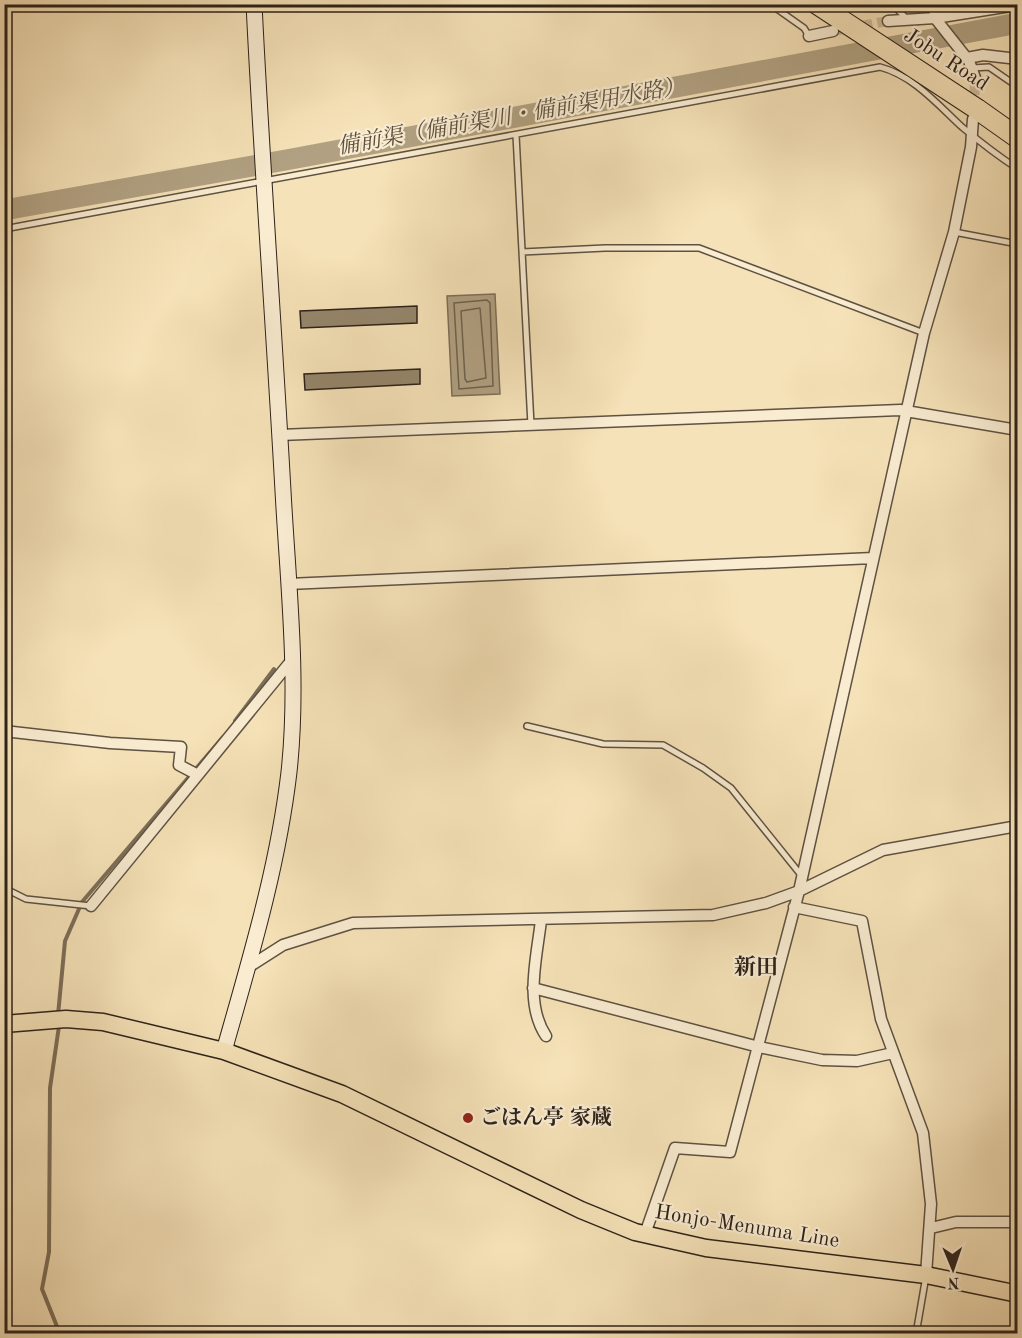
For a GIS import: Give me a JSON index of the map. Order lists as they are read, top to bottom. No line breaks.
{"streets":{"highway":["Jobu Road"],"main road":["Honjo-Menuma Line"]},"districts":["新田"],"water":["備前渠（備前渠川・備前渠用水路）"],"places":["ごはん亭 家蔵"],"north":"bottom"}
